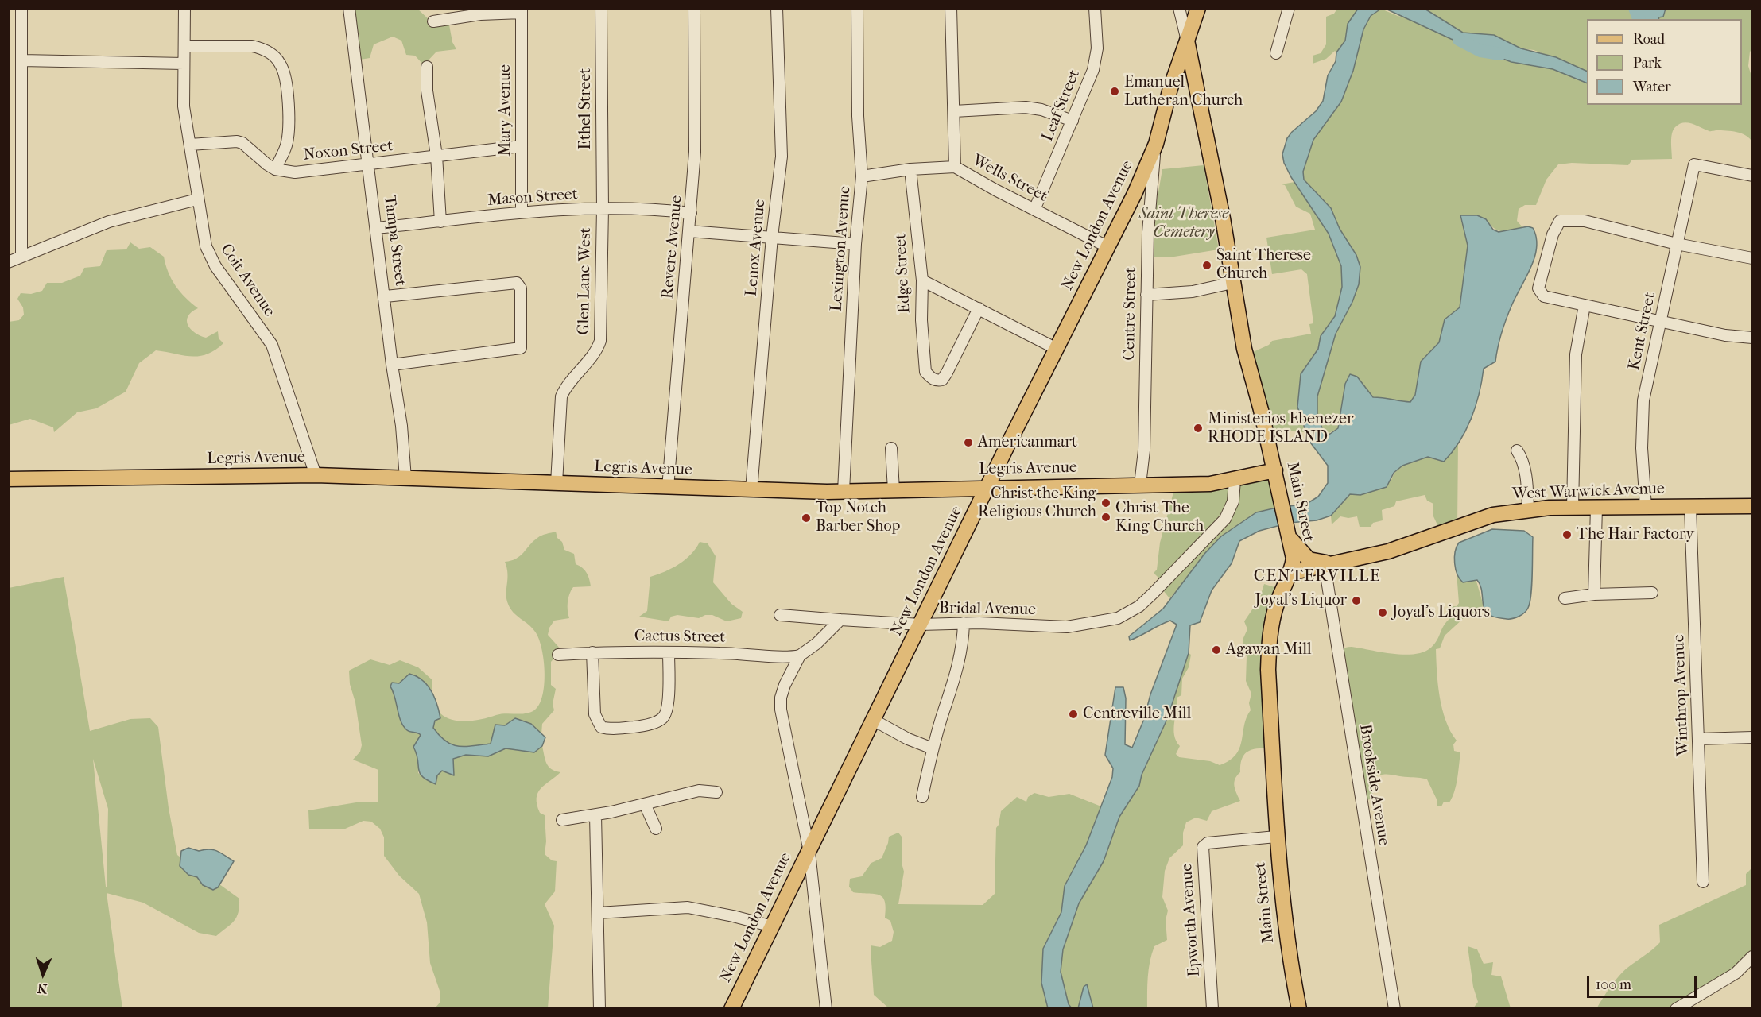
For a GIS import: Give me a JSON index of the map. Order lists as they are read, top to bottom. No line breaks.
{"streets":{"main road":["New London Avenue","Legris Avenue","West Warwick Avenue","Main Street"],"street":["Leaf Street","Ethel Street","Mary Avenue","Noxon Street","Wells Street","Mason Street","Tampa Street","Revere Avenue","Lenox Avenue","Lexington Avenue","Edge Street","Coit Avenue","Glen Lane West","Centre Street","Kent Street","Bridal Avenue","Cactus Street","Winthrop Avenue","Brookside Avenue","Epworth Avenue"]},"crossings":[["Leaf Street","Wells Street"],["Ethel Street","Mason Street"],["Ethel Street","Glen Lane West"],["Mary Avenue","Noxon Street"],["Mary Avenue","Mason Street"],["Noxon Street","Tampa Street"],["Wells Street","New London Avenue"],["Wells Street","Lexington Avenue"],["Wells Street","Edge Street"],["Mason Street","Tampa Street"],["Mason Street","Revere Avenue"],["Mason Street","Glen Lane West"],["New London Avenue","Centre Street"],["New London Avenue","Legris Avenue"],["New London Avenue","Main Street"],["New London Avenue","Bridal Avenue"],["Tampa Street","Legris Avenue"],["Revere Avenue","Legris Avenue"],["Lenox Avenue","Legris Avenue"],["Lexington Avenue","Legris Avenue"],["Coit Avenue","Legris Avenue"],["Glen Lane West","Legris Avenue"],["Centre Street","Legris Avenue"],["Kent Street","West Warwick Avenue"],["Legris Avenue","Main Street"],["Legris Avenue","Bridal Avenue"],["West Warwick Avenue","Main Street"],["West Warwick Avenue","Winthrop Avenue"],["West Warwick Avenue","Brookside Avenue"],["Main Street","Epworth Avenue"]],"districts":["CENTERVILLE"],"parks":["Saint Therese Cemetery"],"places":["Emanuel Lutheran Church","Saint Therese Church","Ministerios Ebenezer RHODE ISLAND","Americanmart","Christ the King Religious Church","Christ The King Church","Top Notch Barber Shop","The Hair Factory","Joyal's Liquor","Joyal's Liquors","Agawan Mill","Centreville Mill"],"legend":["Road","Park","Water"],"scale_bar":"100 m","north":"bottom"}
